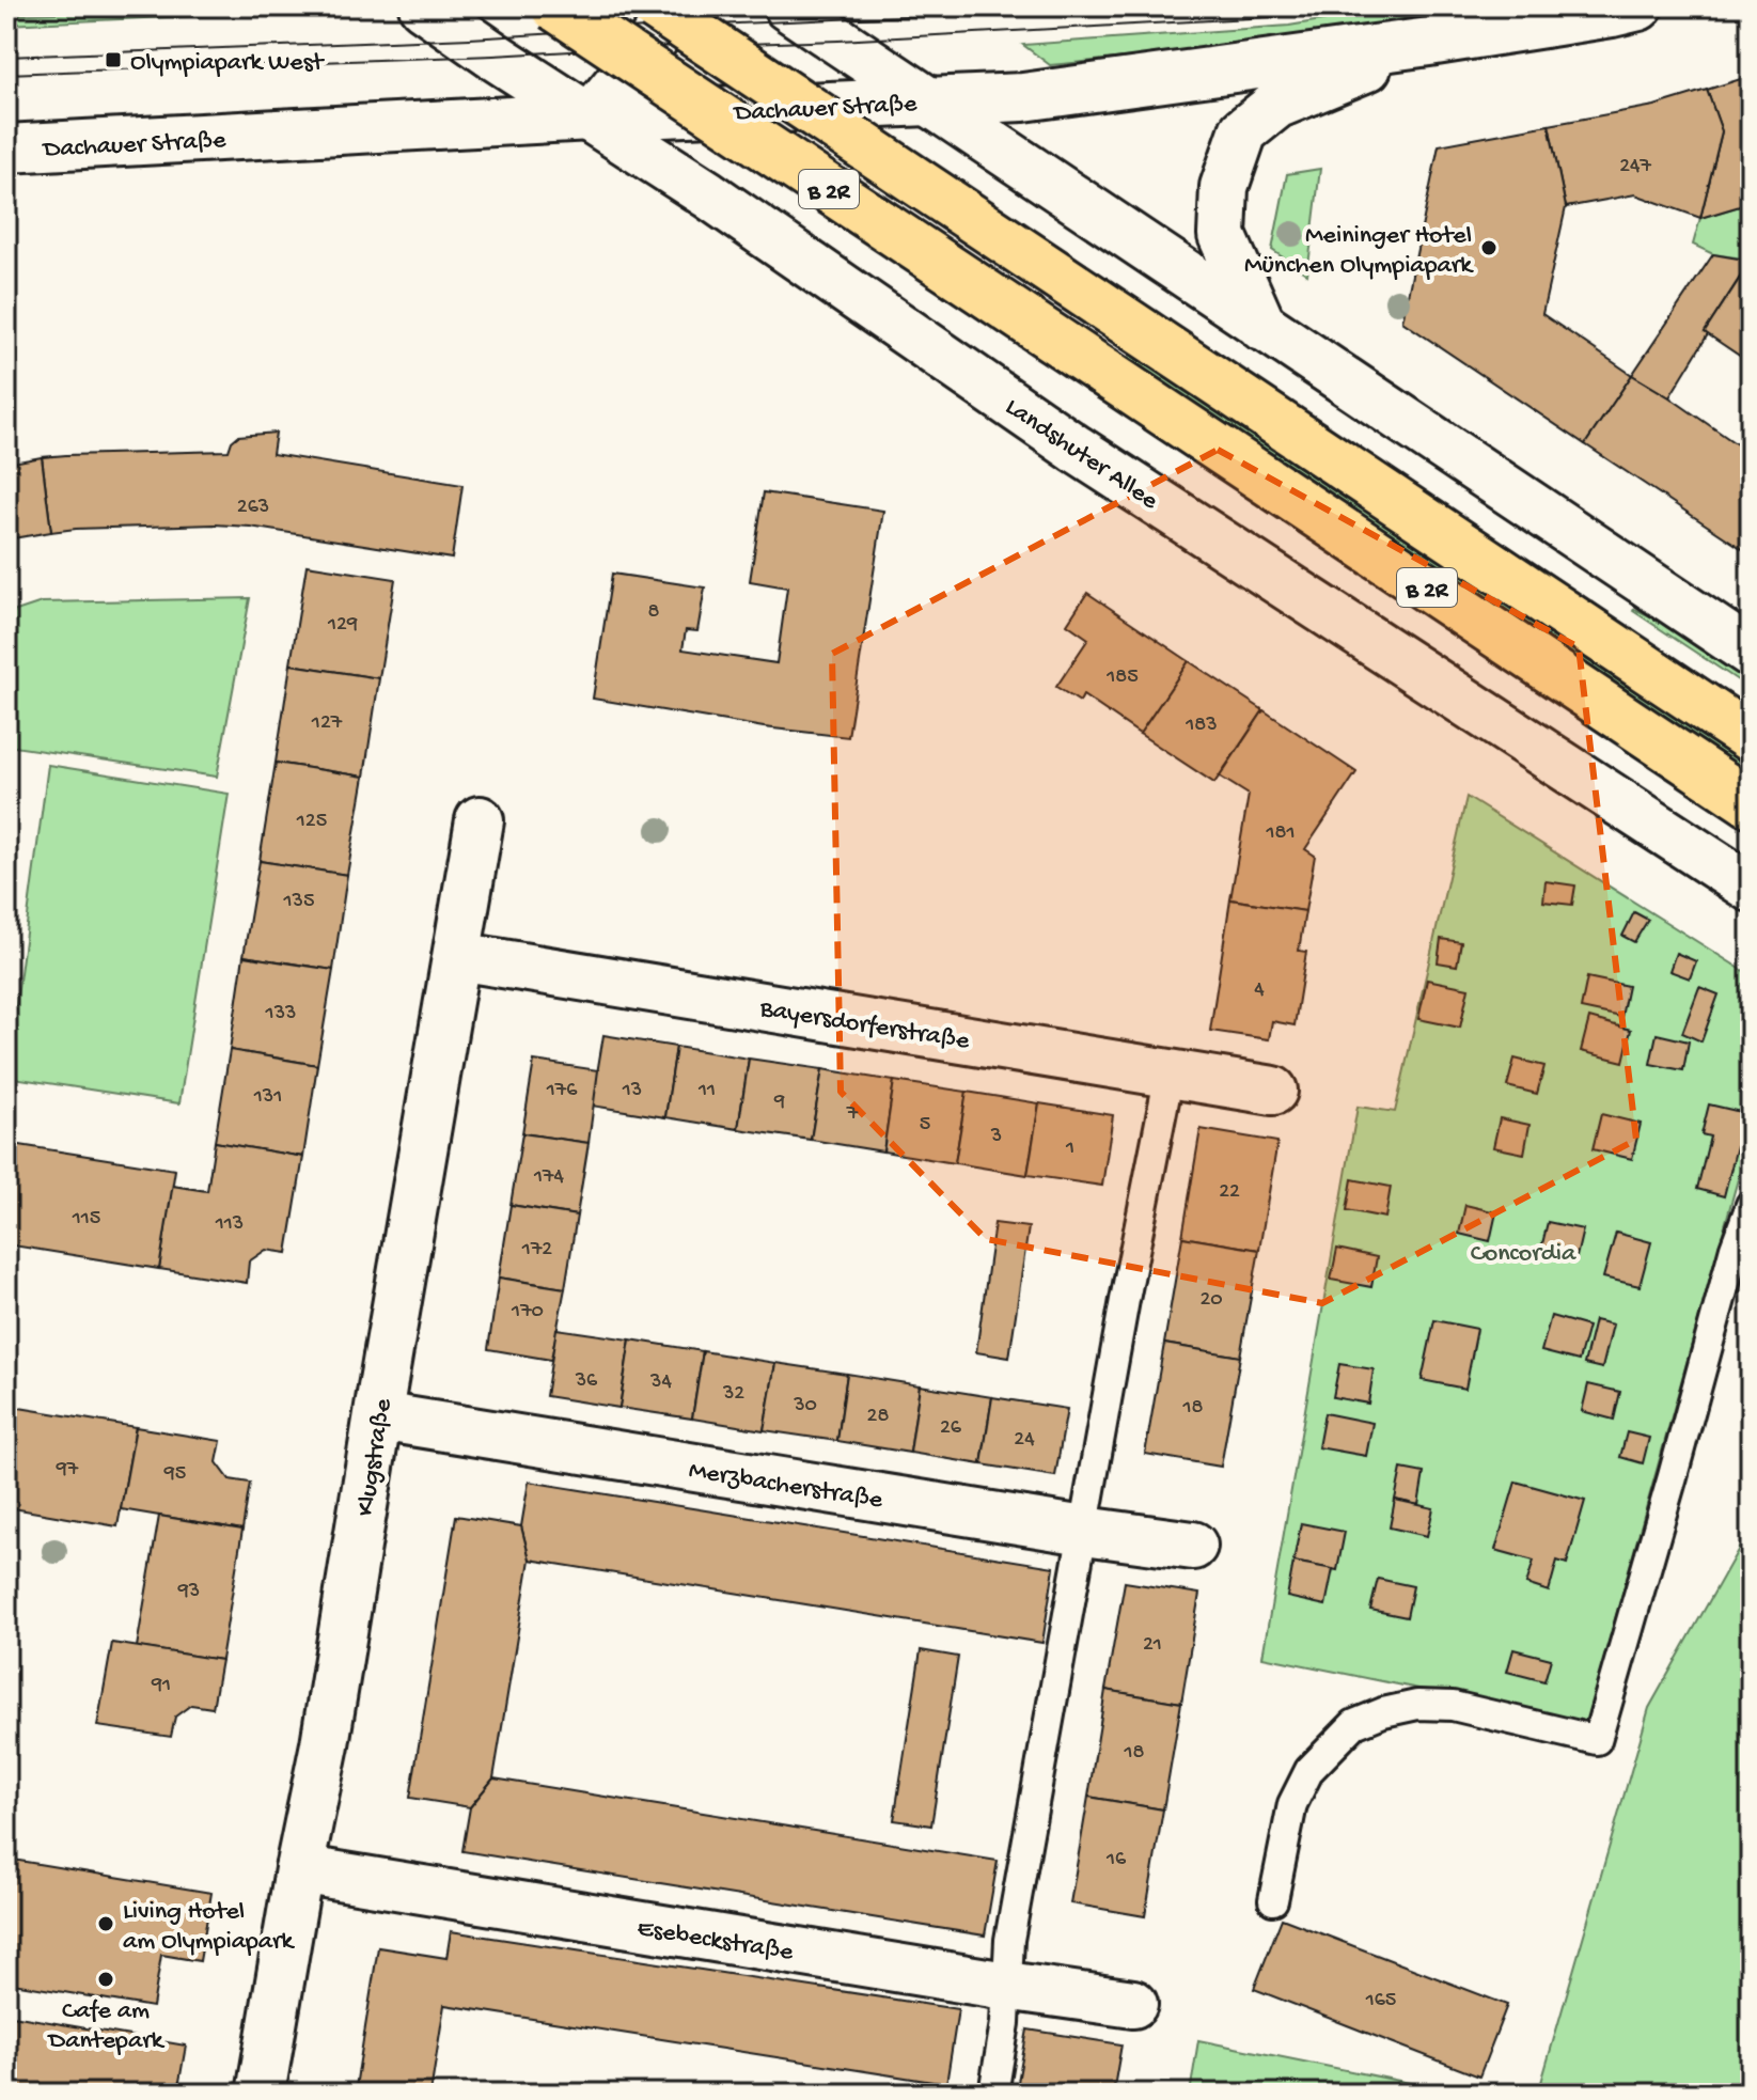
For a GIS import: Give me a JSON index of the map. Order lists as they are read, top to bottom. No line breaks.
{"streets":{"highway":["B 2R"],"main road":["Dachauer Straße","Landshuter Allee","Bayersdorferstraße","Klugstraße","Merzbacherstraße","Esebeckstraße"]},"crossings":[["Dachauer Straße","Landshuter Allee"],["Bayersdorferstraße","Klugstraße"],["Klugstraße","Merzbacherstraße"],["Klugstraße","Esebeckstraße"]],"parks":["Concordia"],"places":{"transit":["Olympiapark West"],"other":["Meininger Hotel München Olympiapark","Living Hotel am Olympiapark","Cafe am Dantepark"]},"house_numbers":["247","263","8","129","185","127","183","125","181","135","4","133","176","13","11","131","9","7","5","3","1","174","22","115","113","172","20","170","36","34","32","30","18","28","26","24","97","95","93","21","91","18","16","165"]}
